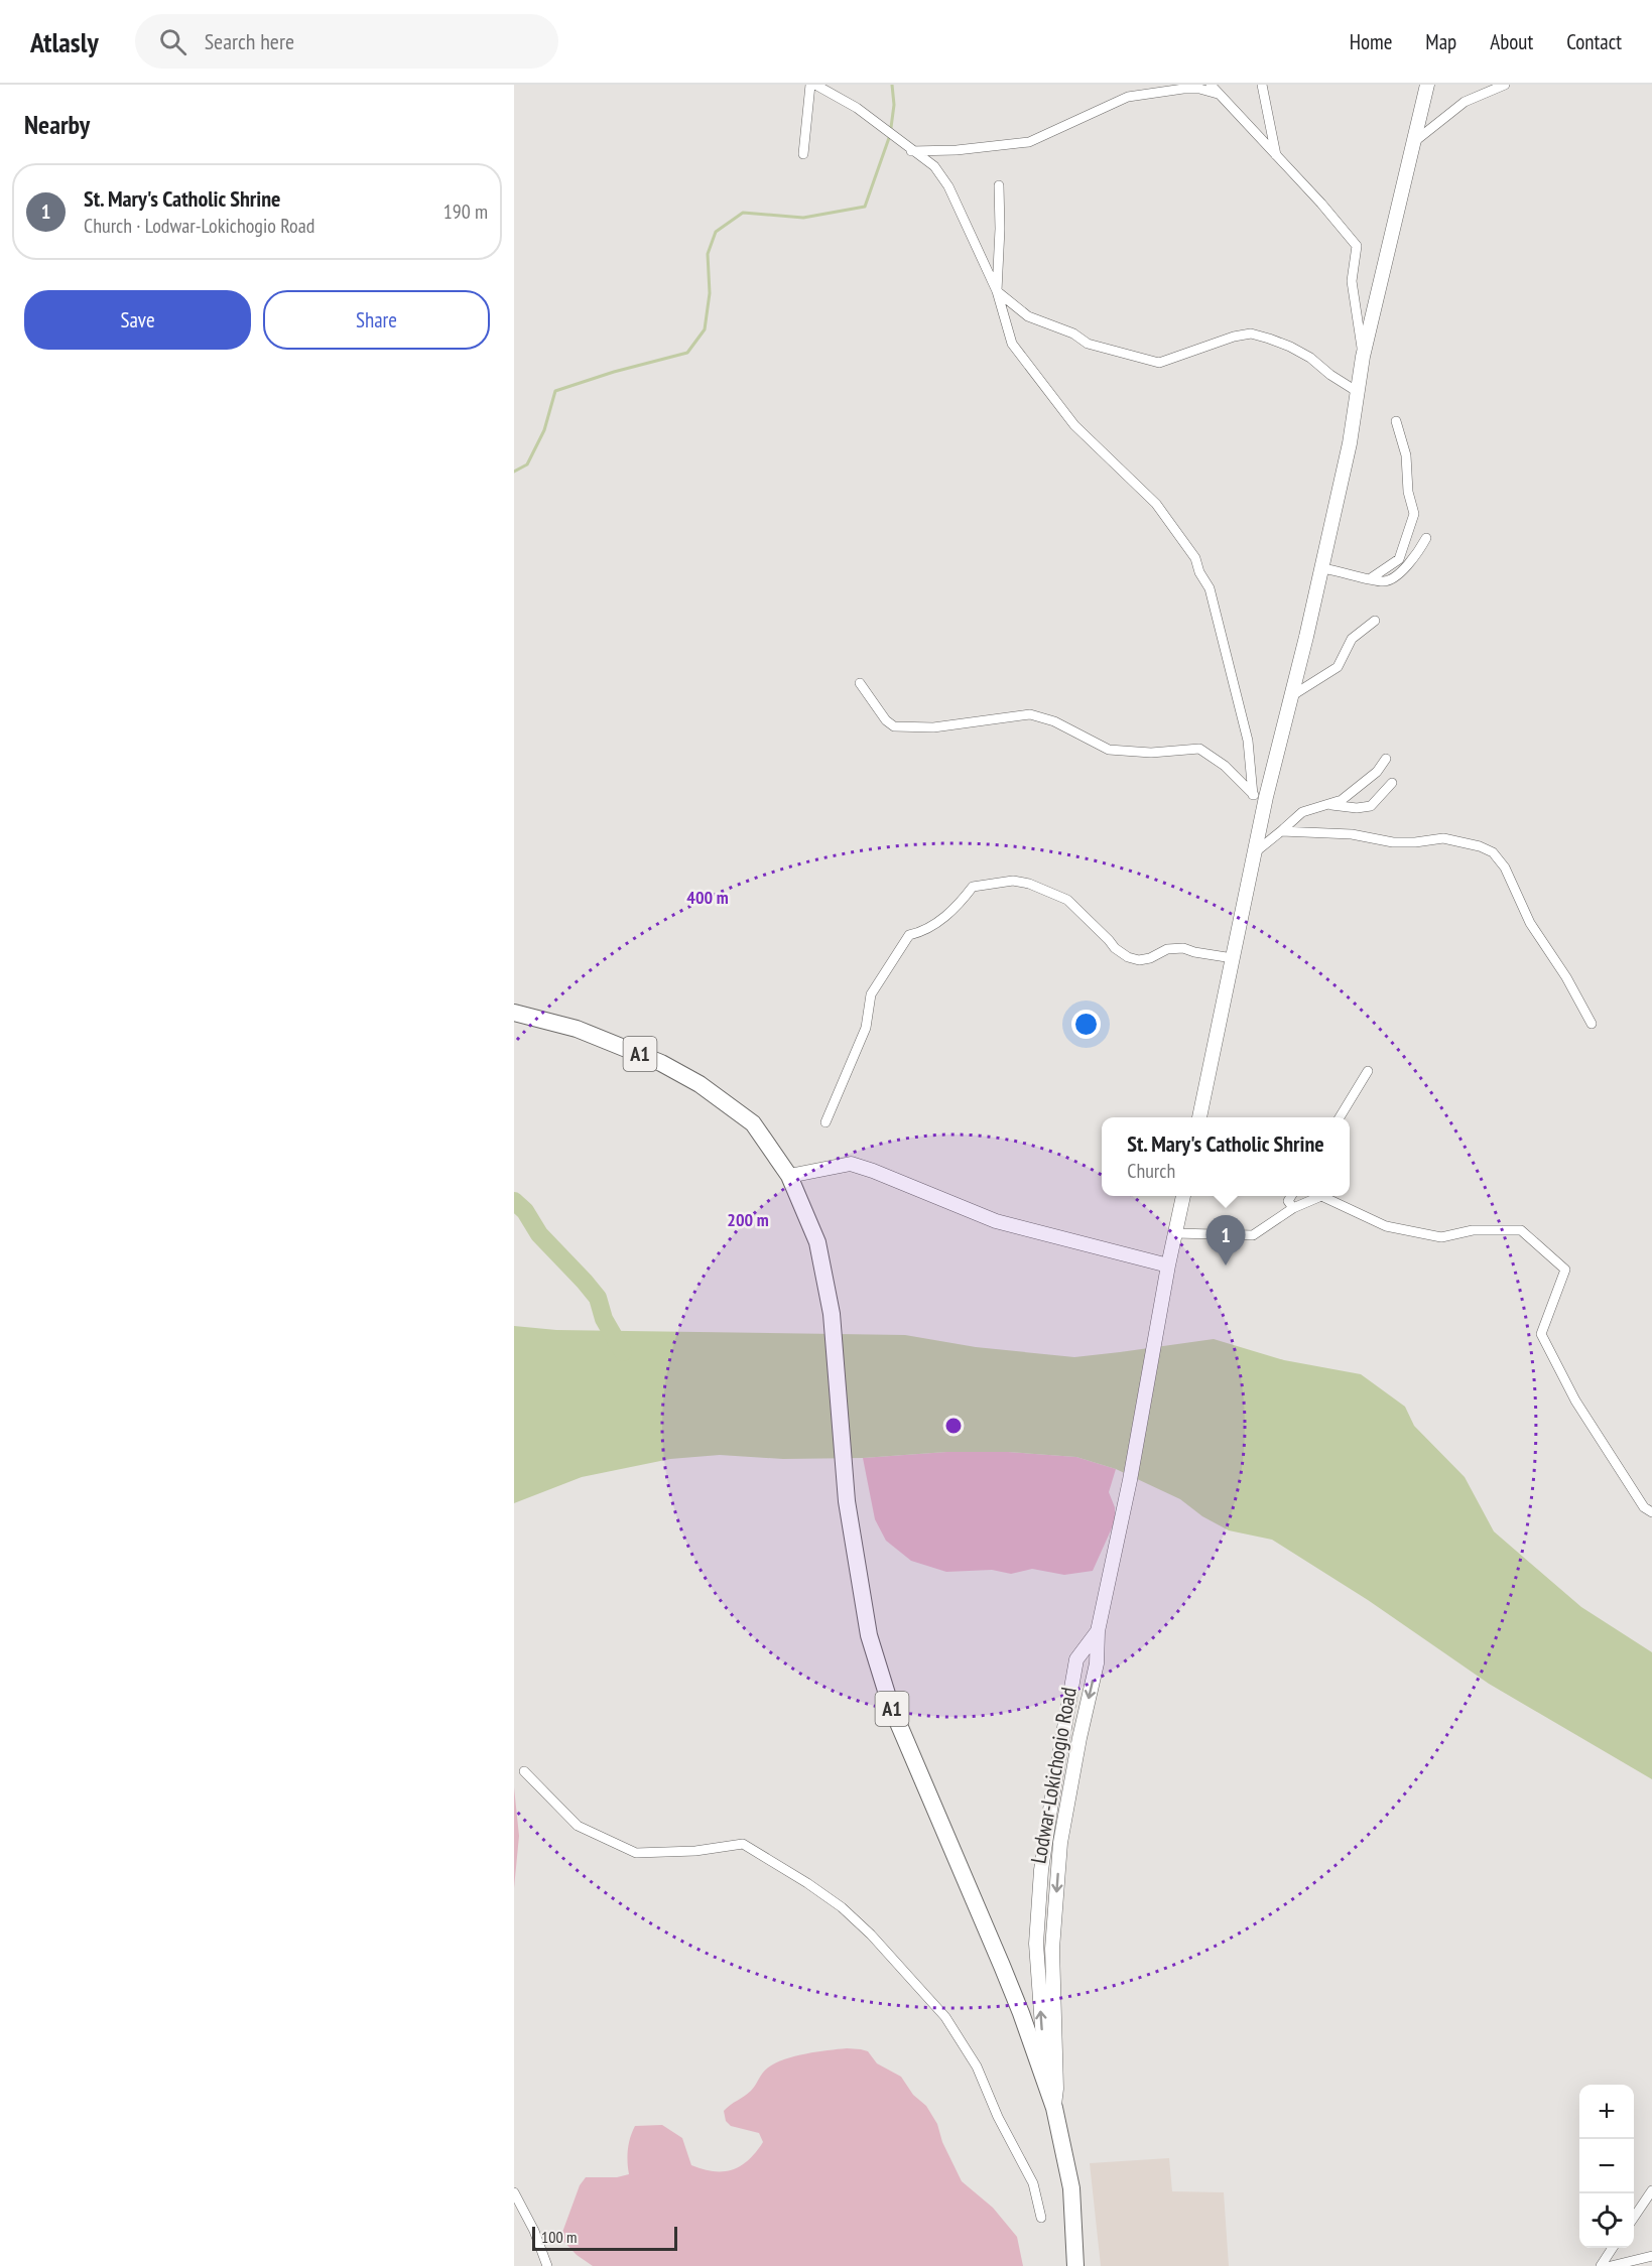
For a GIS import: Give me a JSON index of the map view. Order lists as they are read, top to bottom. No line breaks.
{"streets":{"highway":["A1","Lodwar-Lokichogio Road"]},"crossings":[["A1","Lodwar-Lokichogio Road"]],"scale_bar":"100 m","page":{"header":"Atlasly","search":"Search here","nav":["Home","Map","About","Contact"],"heading":"Nearby","list":[{"mark":"1","name":"St. Mary's Catholic Shrine","note":"Church · Lodwar-Lokichogio Road","value":"190 m"}],"buttons":["Save","Share"],"popup":["St. Mary's Catholic Shrine","Church"],"pins":"1","map_buttons":["+","−"],"scale":"100 m"},"rings":["400 m","200 m"]}
